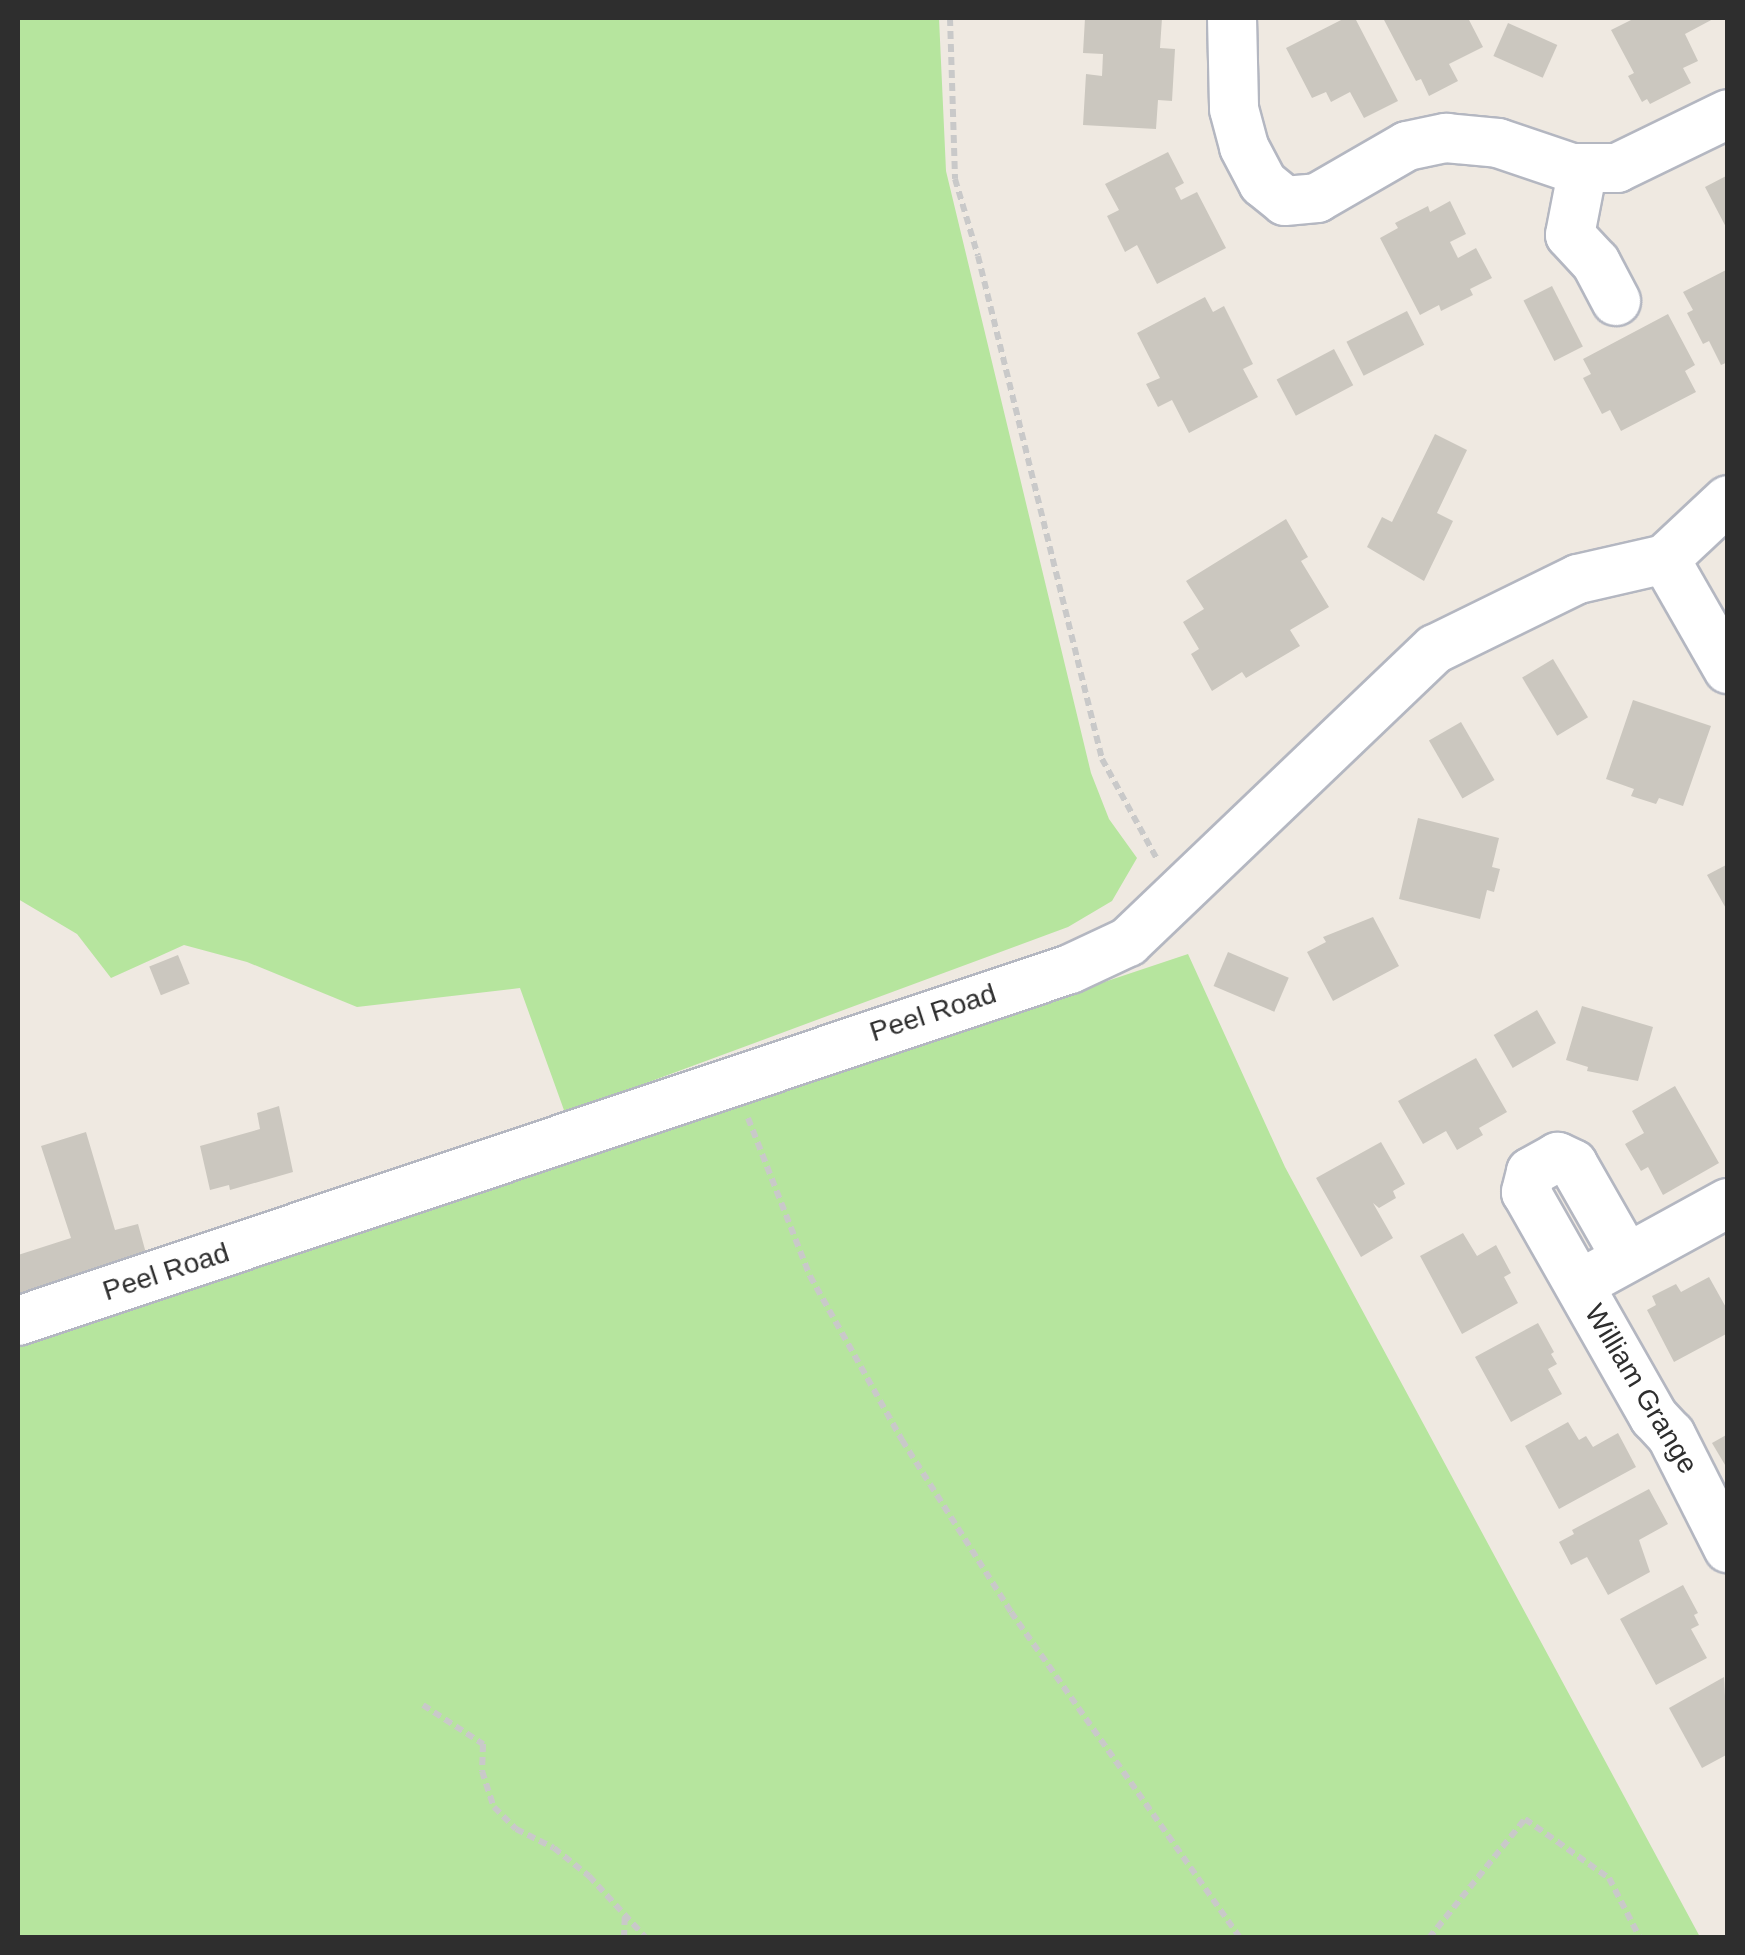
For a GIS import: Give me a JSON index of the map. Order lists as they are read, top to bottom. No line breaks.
{"streets":{"street":["Peel Road","William Grange"]}}
